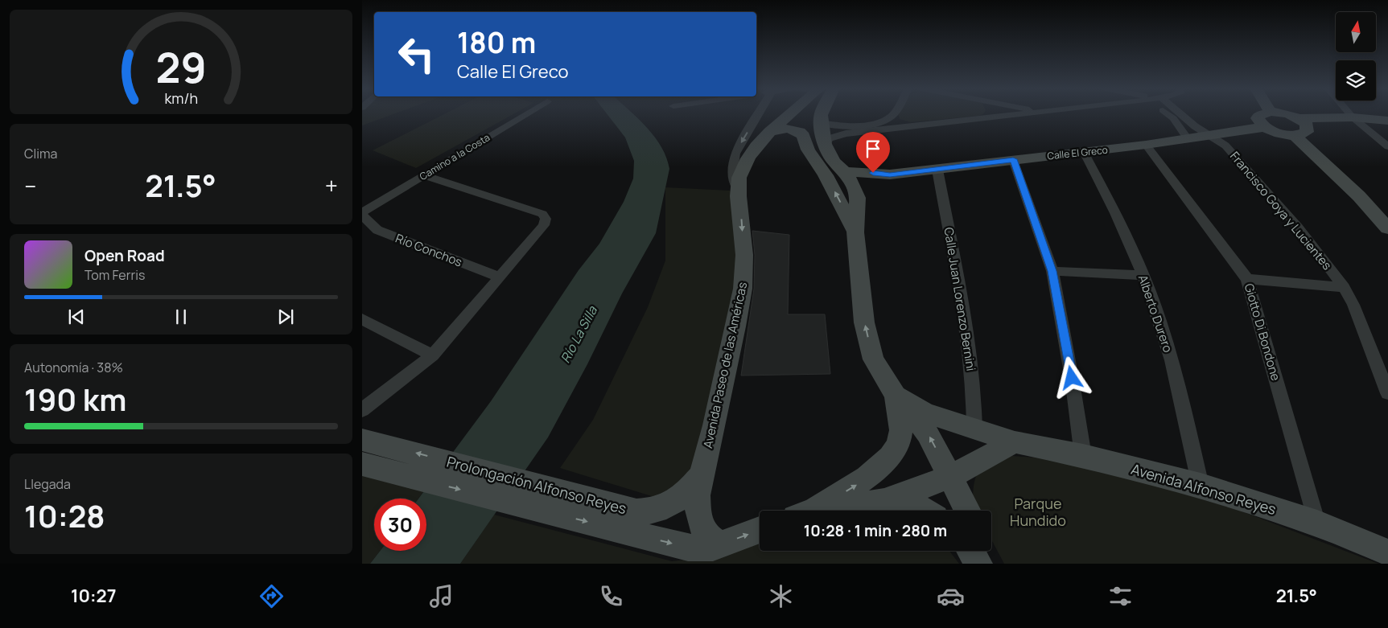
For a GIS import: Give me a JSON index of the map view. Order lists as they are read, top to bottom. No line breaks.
{"streets":{"street":["Calle El Greco","Camino a la Costa","Francisco Goya y Lucientes","Río Conchos","Calle Juan Lorenzo Bernini","Alberto Durero","Giotto Di Bondone","Avenida Paseo de las Américas","Prolongación Alfonso Reyes","Avenida Alfonso Reyes"]},"crossings":[["Calle El Greco","Francisco Goya y Lucientes"],["Calle El Greco","Calle Juan Lorenzo Bernini"],["Calle El Greco","Alberto Durero"],["Calle El Greco","Giotto Di Bondone"],["Calle Juan Lorenzo Bernini","Avenida Alfonso Reyes"],["Alberto Durero","Avenida Alfonso Reyes"],["Giotto Di Bondone","Avenida Alfonso Reyes"],["Avenida Paseo de las Américas","Prolongación Alfonso Reyes"]],"water":["Río La Silla"],"parks":["Parque Hundido"],"north":"top","page":{"turn":["180 m","Calle El Greco"],"tile":["Clima",["Autonomía · 38%","190 km"],["Llegada","10:28"]],"heat":["−","21.5°","+"],"song":["Open Road","Tom Ferris"],"limit":"30","trip":"10:28 · 1 min · 280 m","tabs":["10:27","21.5°"],"gauge":["29","km/h"]}}
